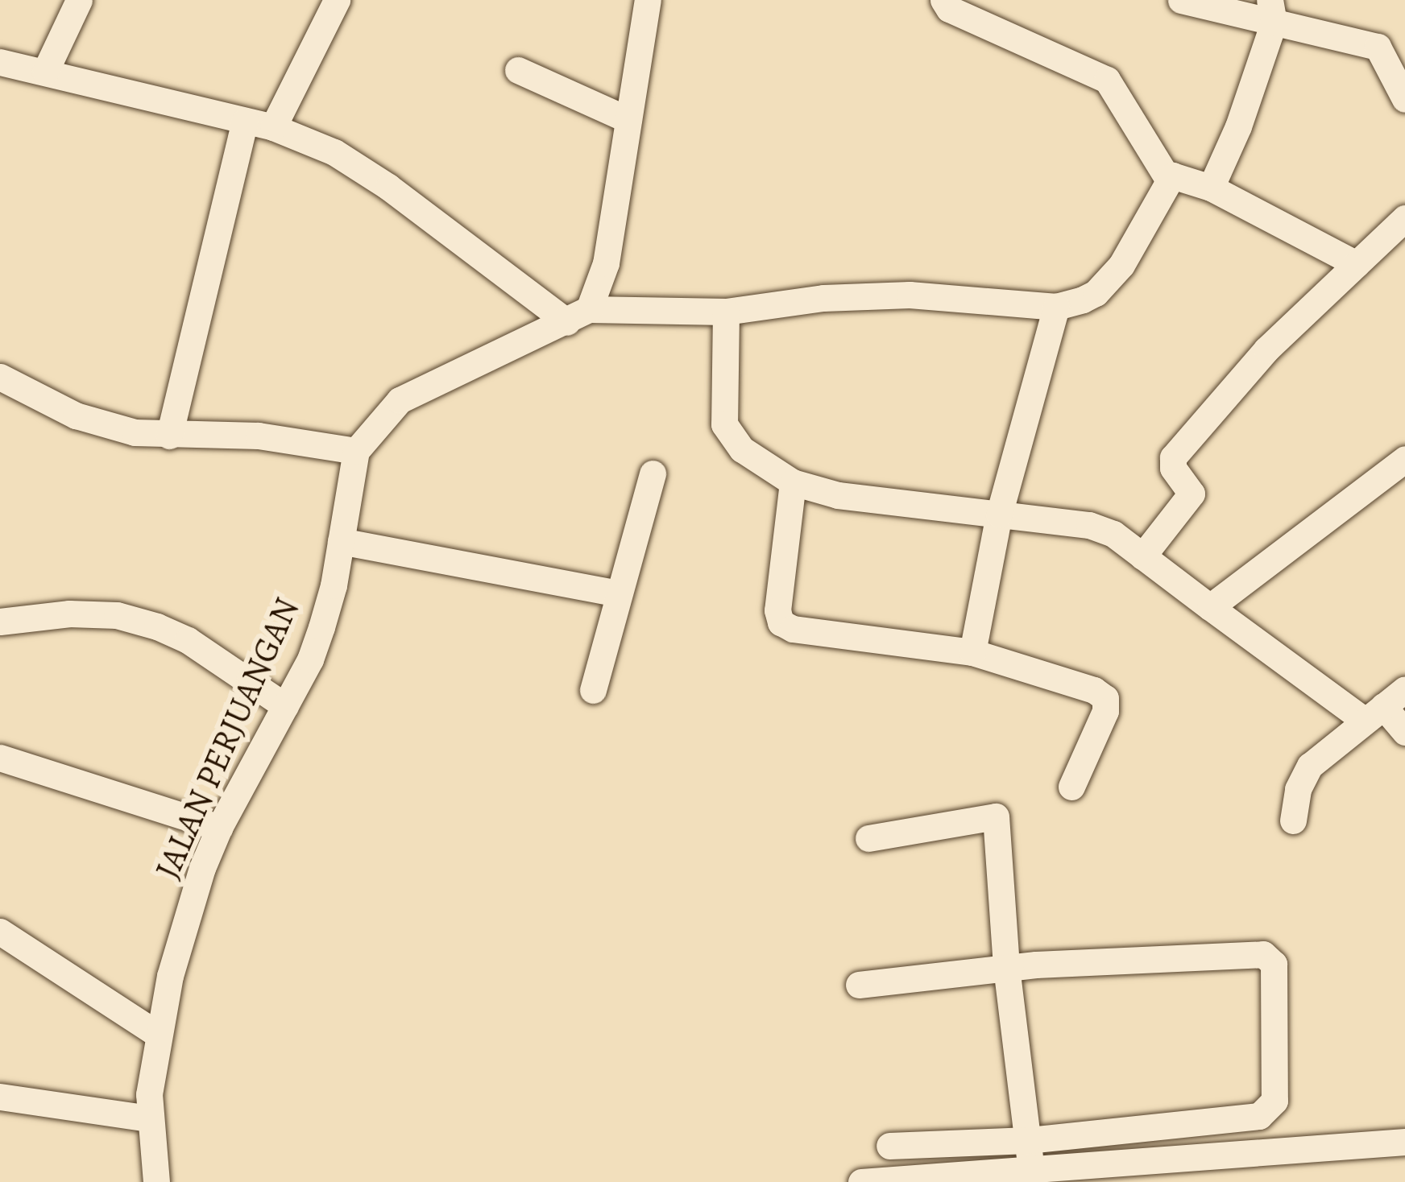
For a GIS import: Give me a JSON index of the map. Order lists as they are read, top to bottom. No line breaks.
{"streets":{"street":["JALAN PERJUANGAN"]}}
